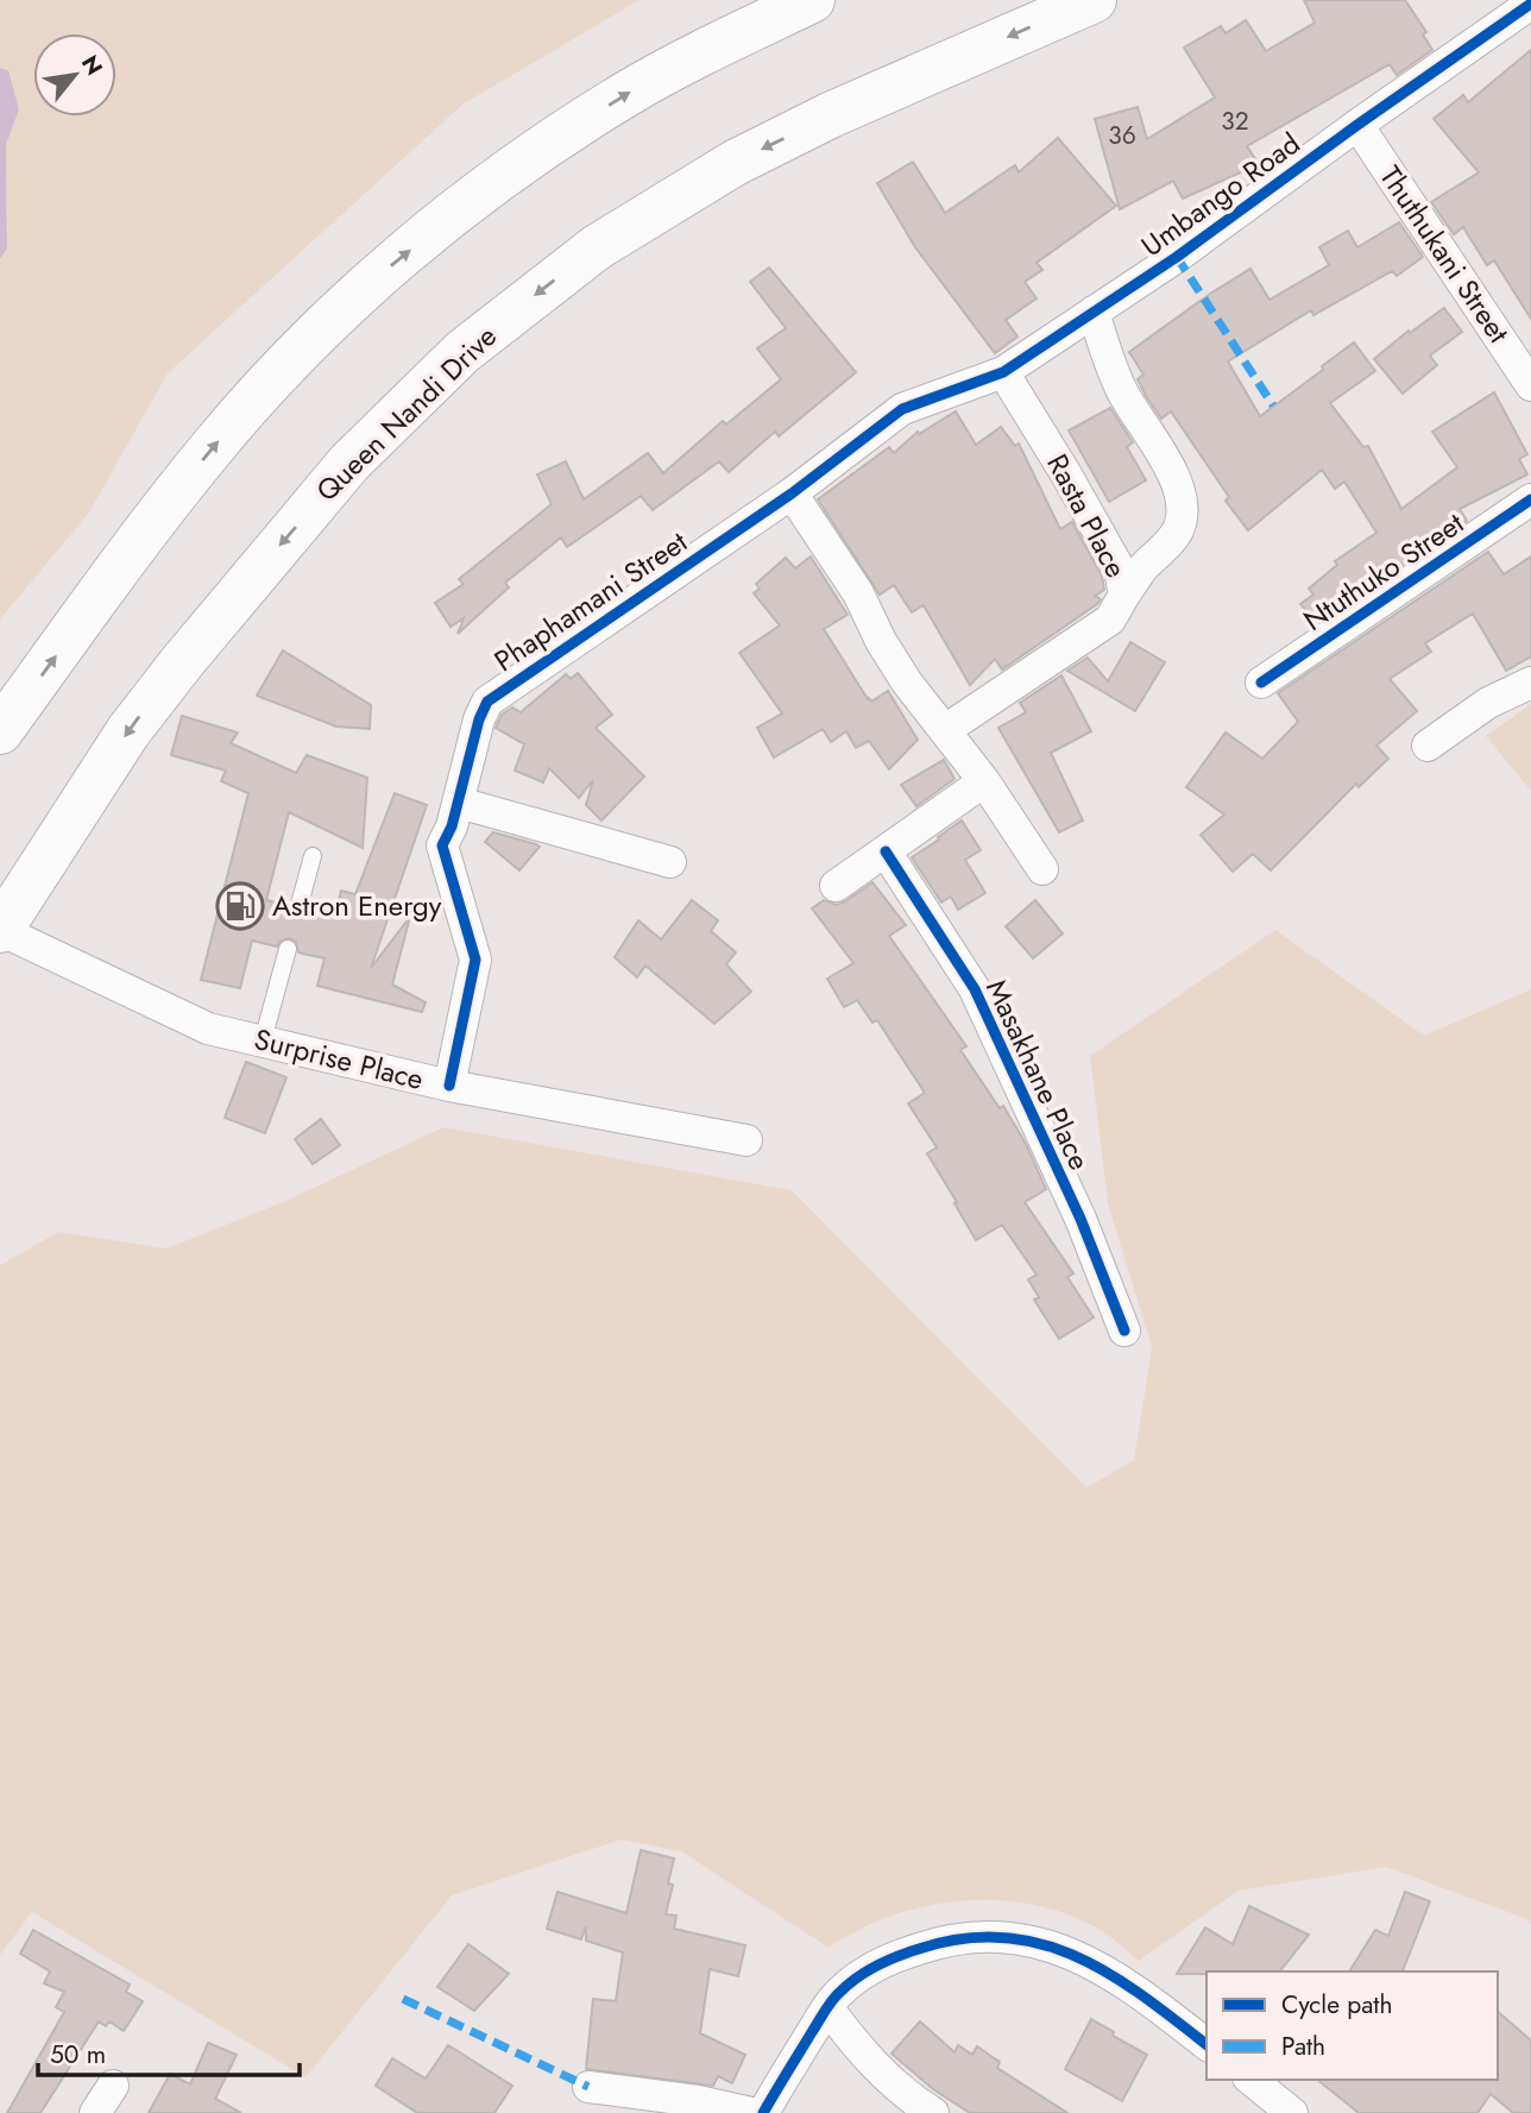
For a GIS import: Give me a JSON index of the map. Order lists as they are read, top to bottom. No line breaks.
{"streets":{"main road":["Queen Nandi Drive"],"street":["Umbango Road","Thuthukani Street","Rasta Place","Ntuthuko Street","Phaphamani Street","Surprise Place","Masakhane Place"]},"crossings":[["Umbango Road","Thuthukani Street"],["Umbango Road","Rasta Place"],["Umbango Road","Phaphamani Street"],["Queen Nandi Drive","Surprise Place"],["Phaphamani Street","Surprise Place"]],"places":{"fuel station":["Astron Energy"]},"house_numbers":["32","36"],"legend":["Cycle path","Path"],"scale_bar":"50 m","north":"top right"}
